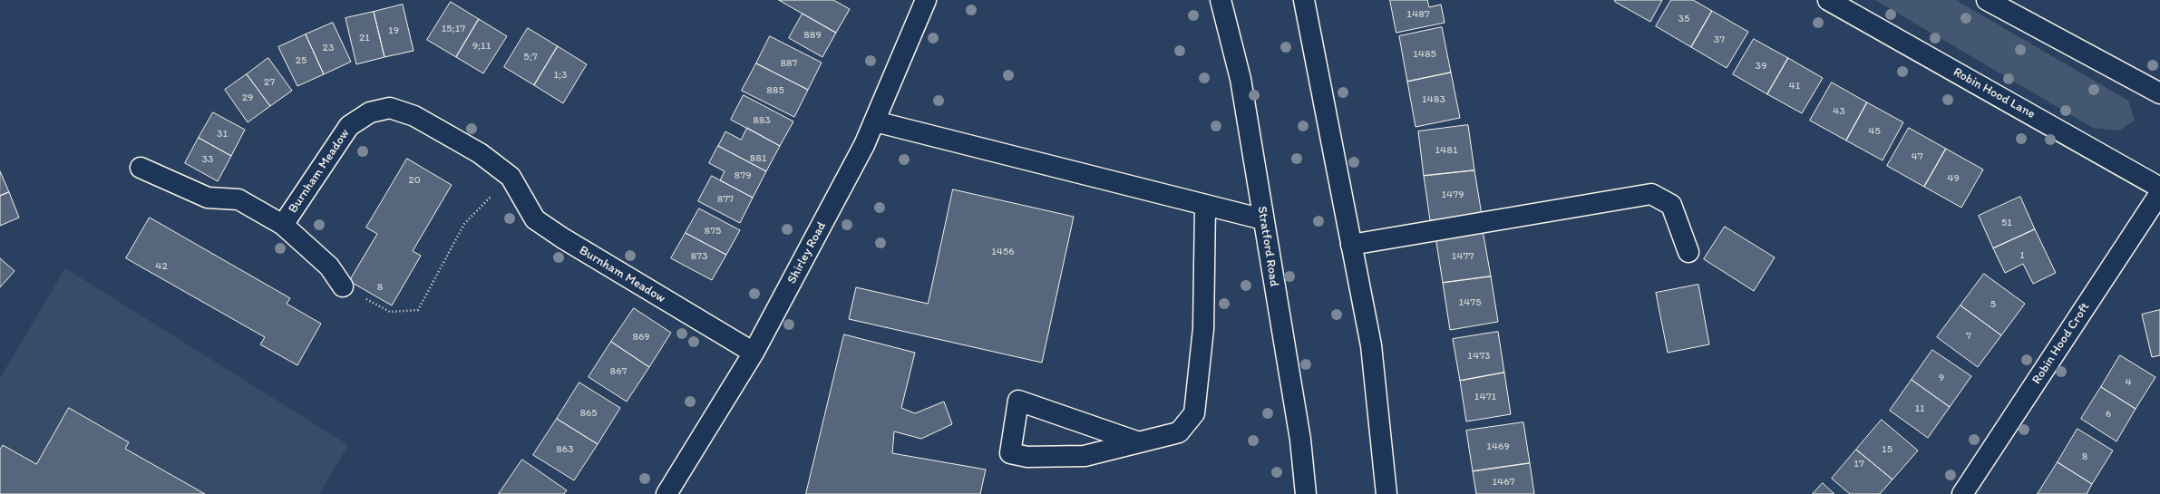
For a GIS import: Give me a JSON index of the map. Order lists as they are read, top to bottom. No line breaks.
{"streets":{"main road":["Robin Hood Lane","Burnham Meadow","Stratford Road","Shirley Road","Robin Hood Croft"]},"crossings":[["Burnham Meadow","Shirley Road"]],"house_numbers":["1487","35","15;17","19","889","21","37","9;11","23","1485","5;7","25","887","39","1;3","27","41","885","29","1483","43","883","45","31","1481","47","881","33","879","49","20","1479","877","51","875","1456","1","873","1477","42","8","1475","5","7","869","1473","867","9","4","1471","11","865","6","1469","863","15","8","17","1467"]}
